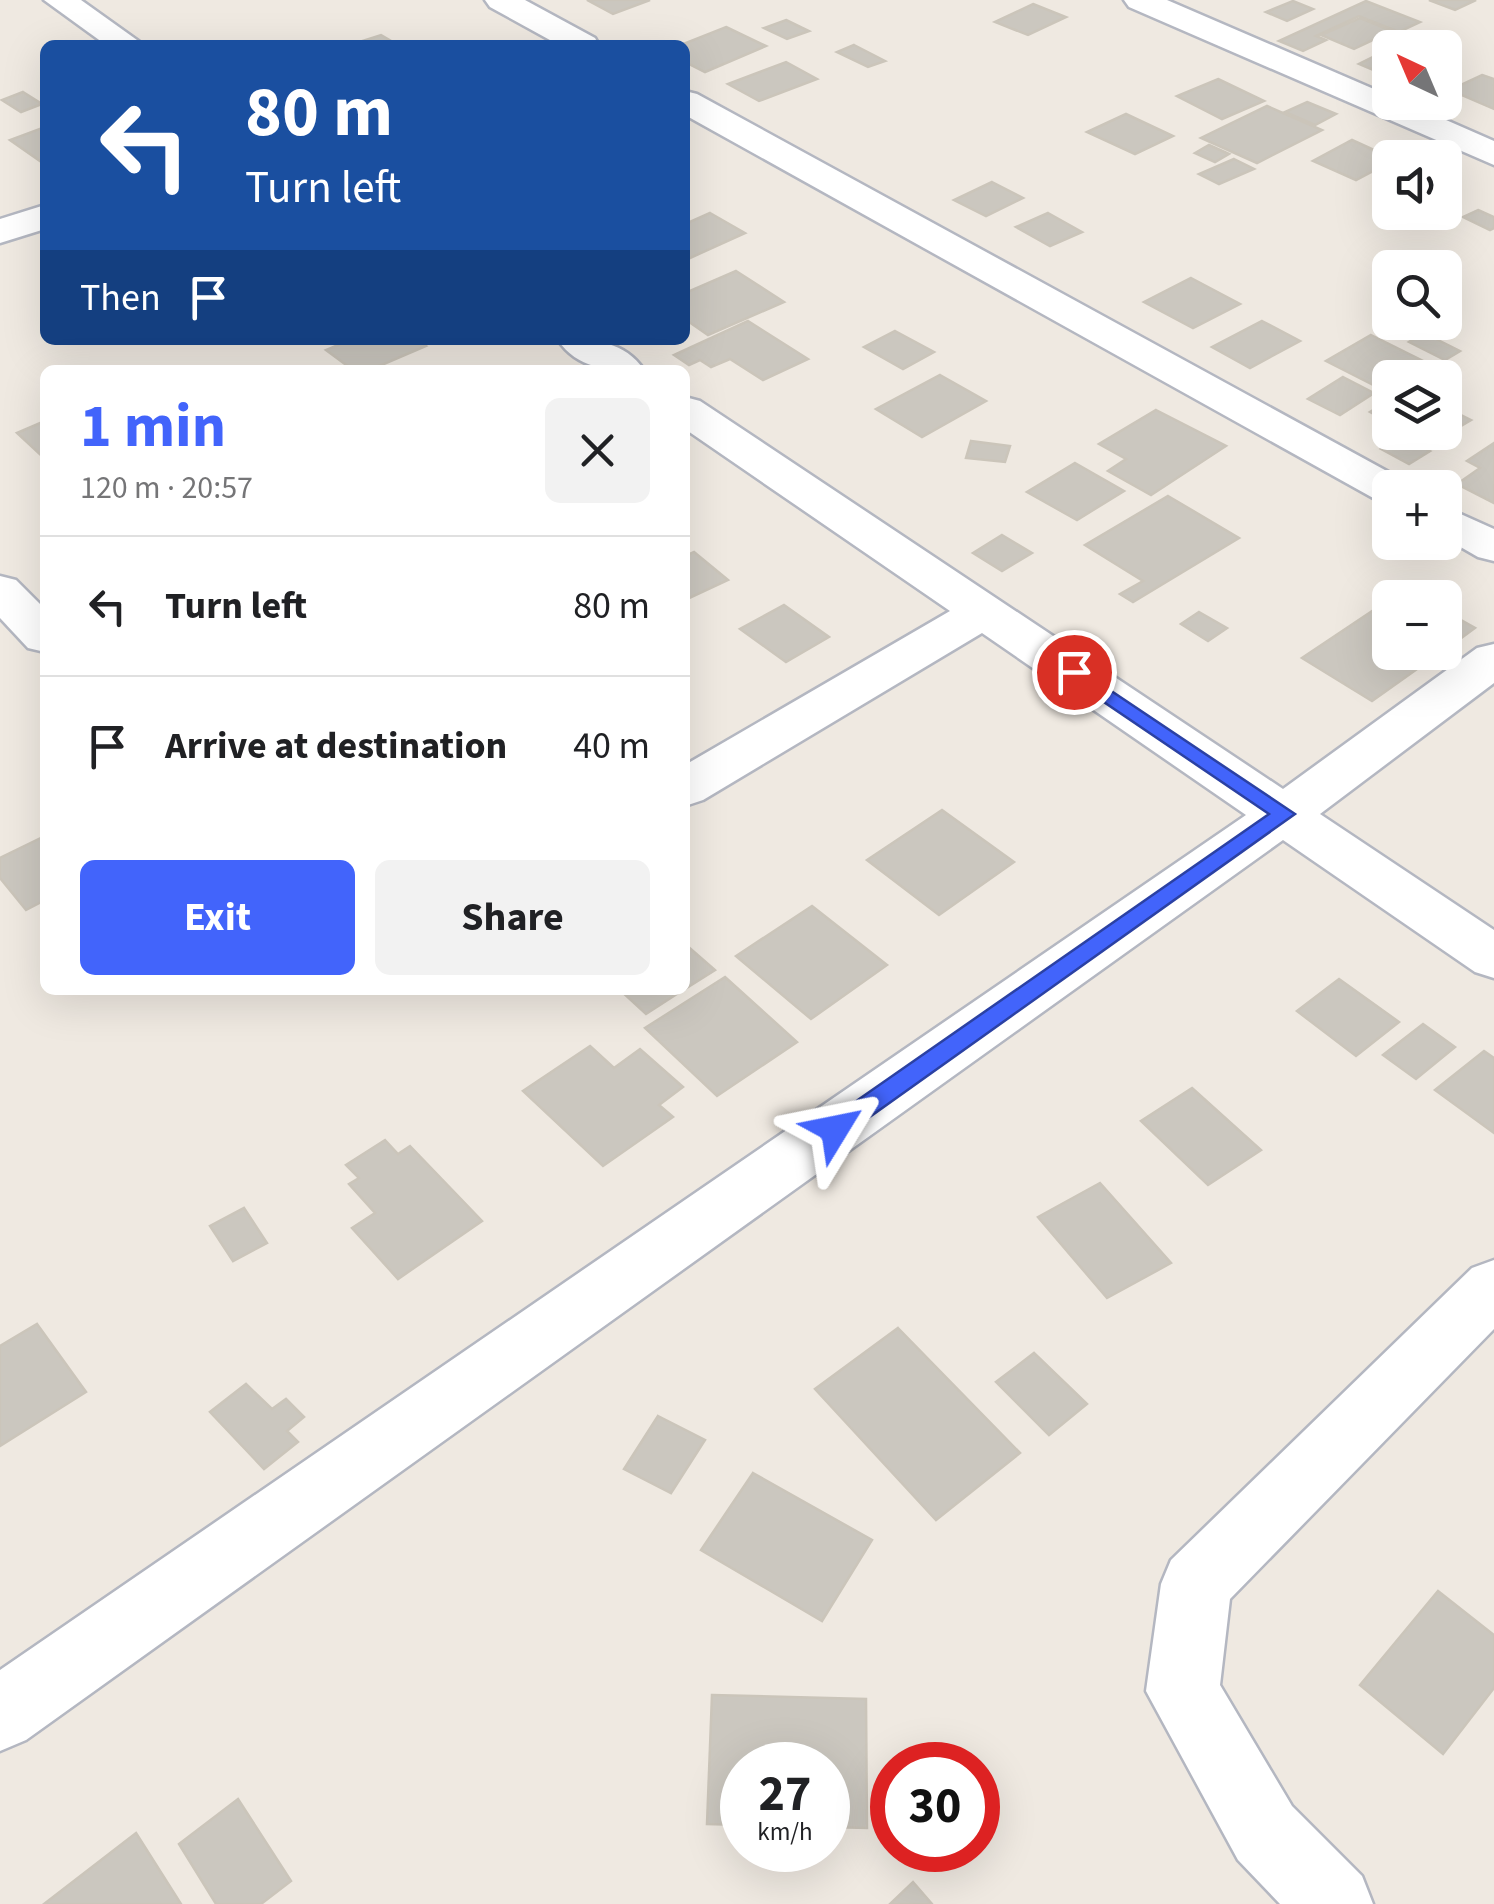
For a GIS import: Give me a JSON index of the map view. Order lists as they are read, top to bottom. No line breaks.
{"north":"top left","page":{"map_buttons":["+","−"],"turn":["80 m","Turn left"],"then":"Then","heading":["1 min","120 m · 20:57"],"list":[{"name":"Turn left","value":"80 m"},{"name":"Arrive at destination","value":"40 m"}],"buttons":["Exit","Share"],"speed":"27 km/h","limit":"30"}}
